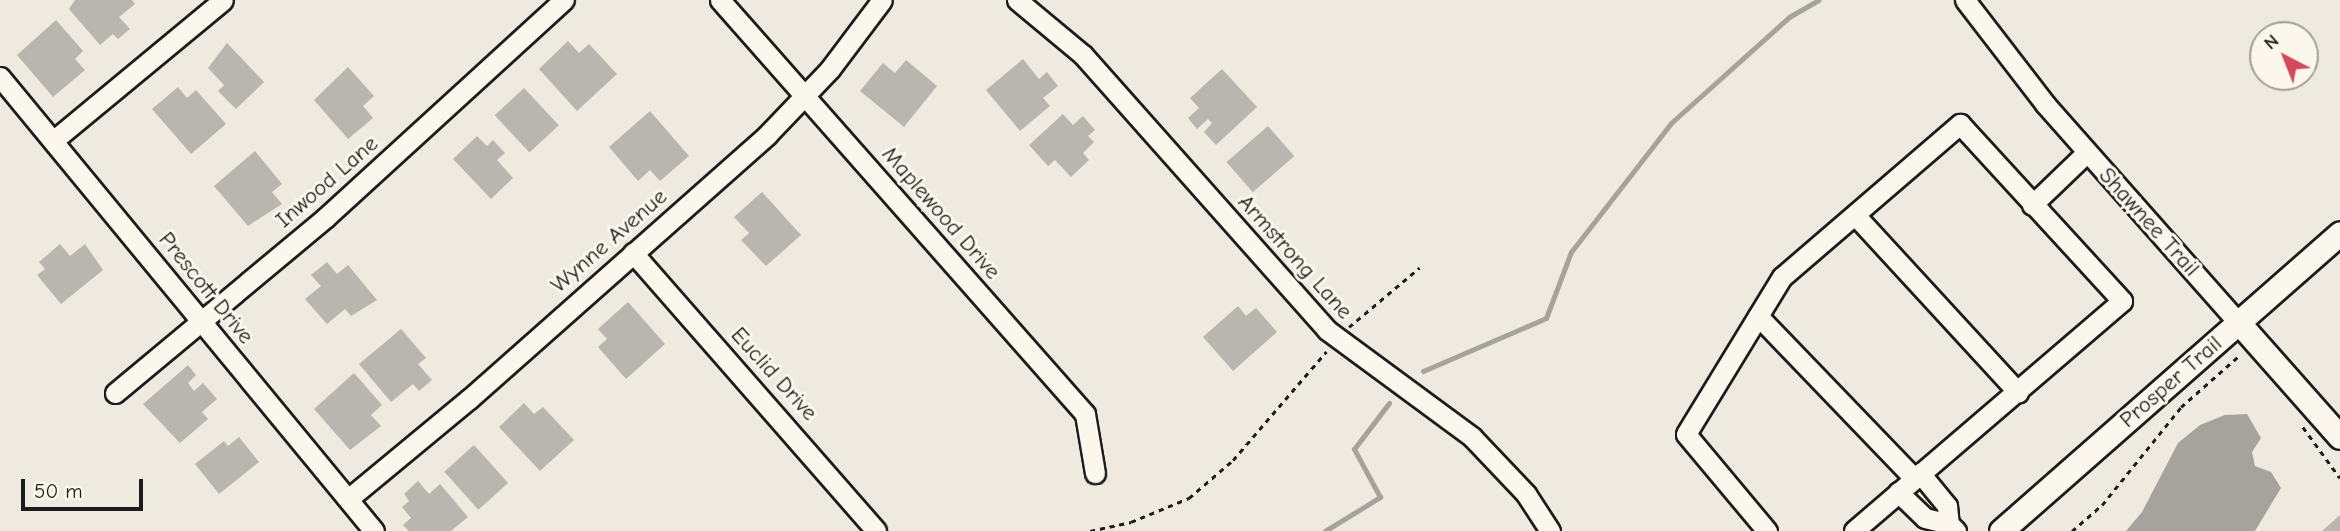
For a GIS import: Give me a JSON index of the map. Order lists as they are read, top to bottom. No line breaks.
{"streets":{"street":["Inwood Lane","Maplewood Drive","Shawnee Trail","Wynne Avenue","Armstrong Lane","Prescott Drive","Euclid Drive","Prosper Trail"]},"crossings":[["Inwood Lane","Prescott Drive"],["Maplewood Drive","Wynne Avenue"],["Shawnee Trail","Prosper Trail"],["Wynne Avenue","Prescott Drive"],["Wynne Avenue","Euclid Drive"]],"scale_bar":"50 m","north":"top left"}
